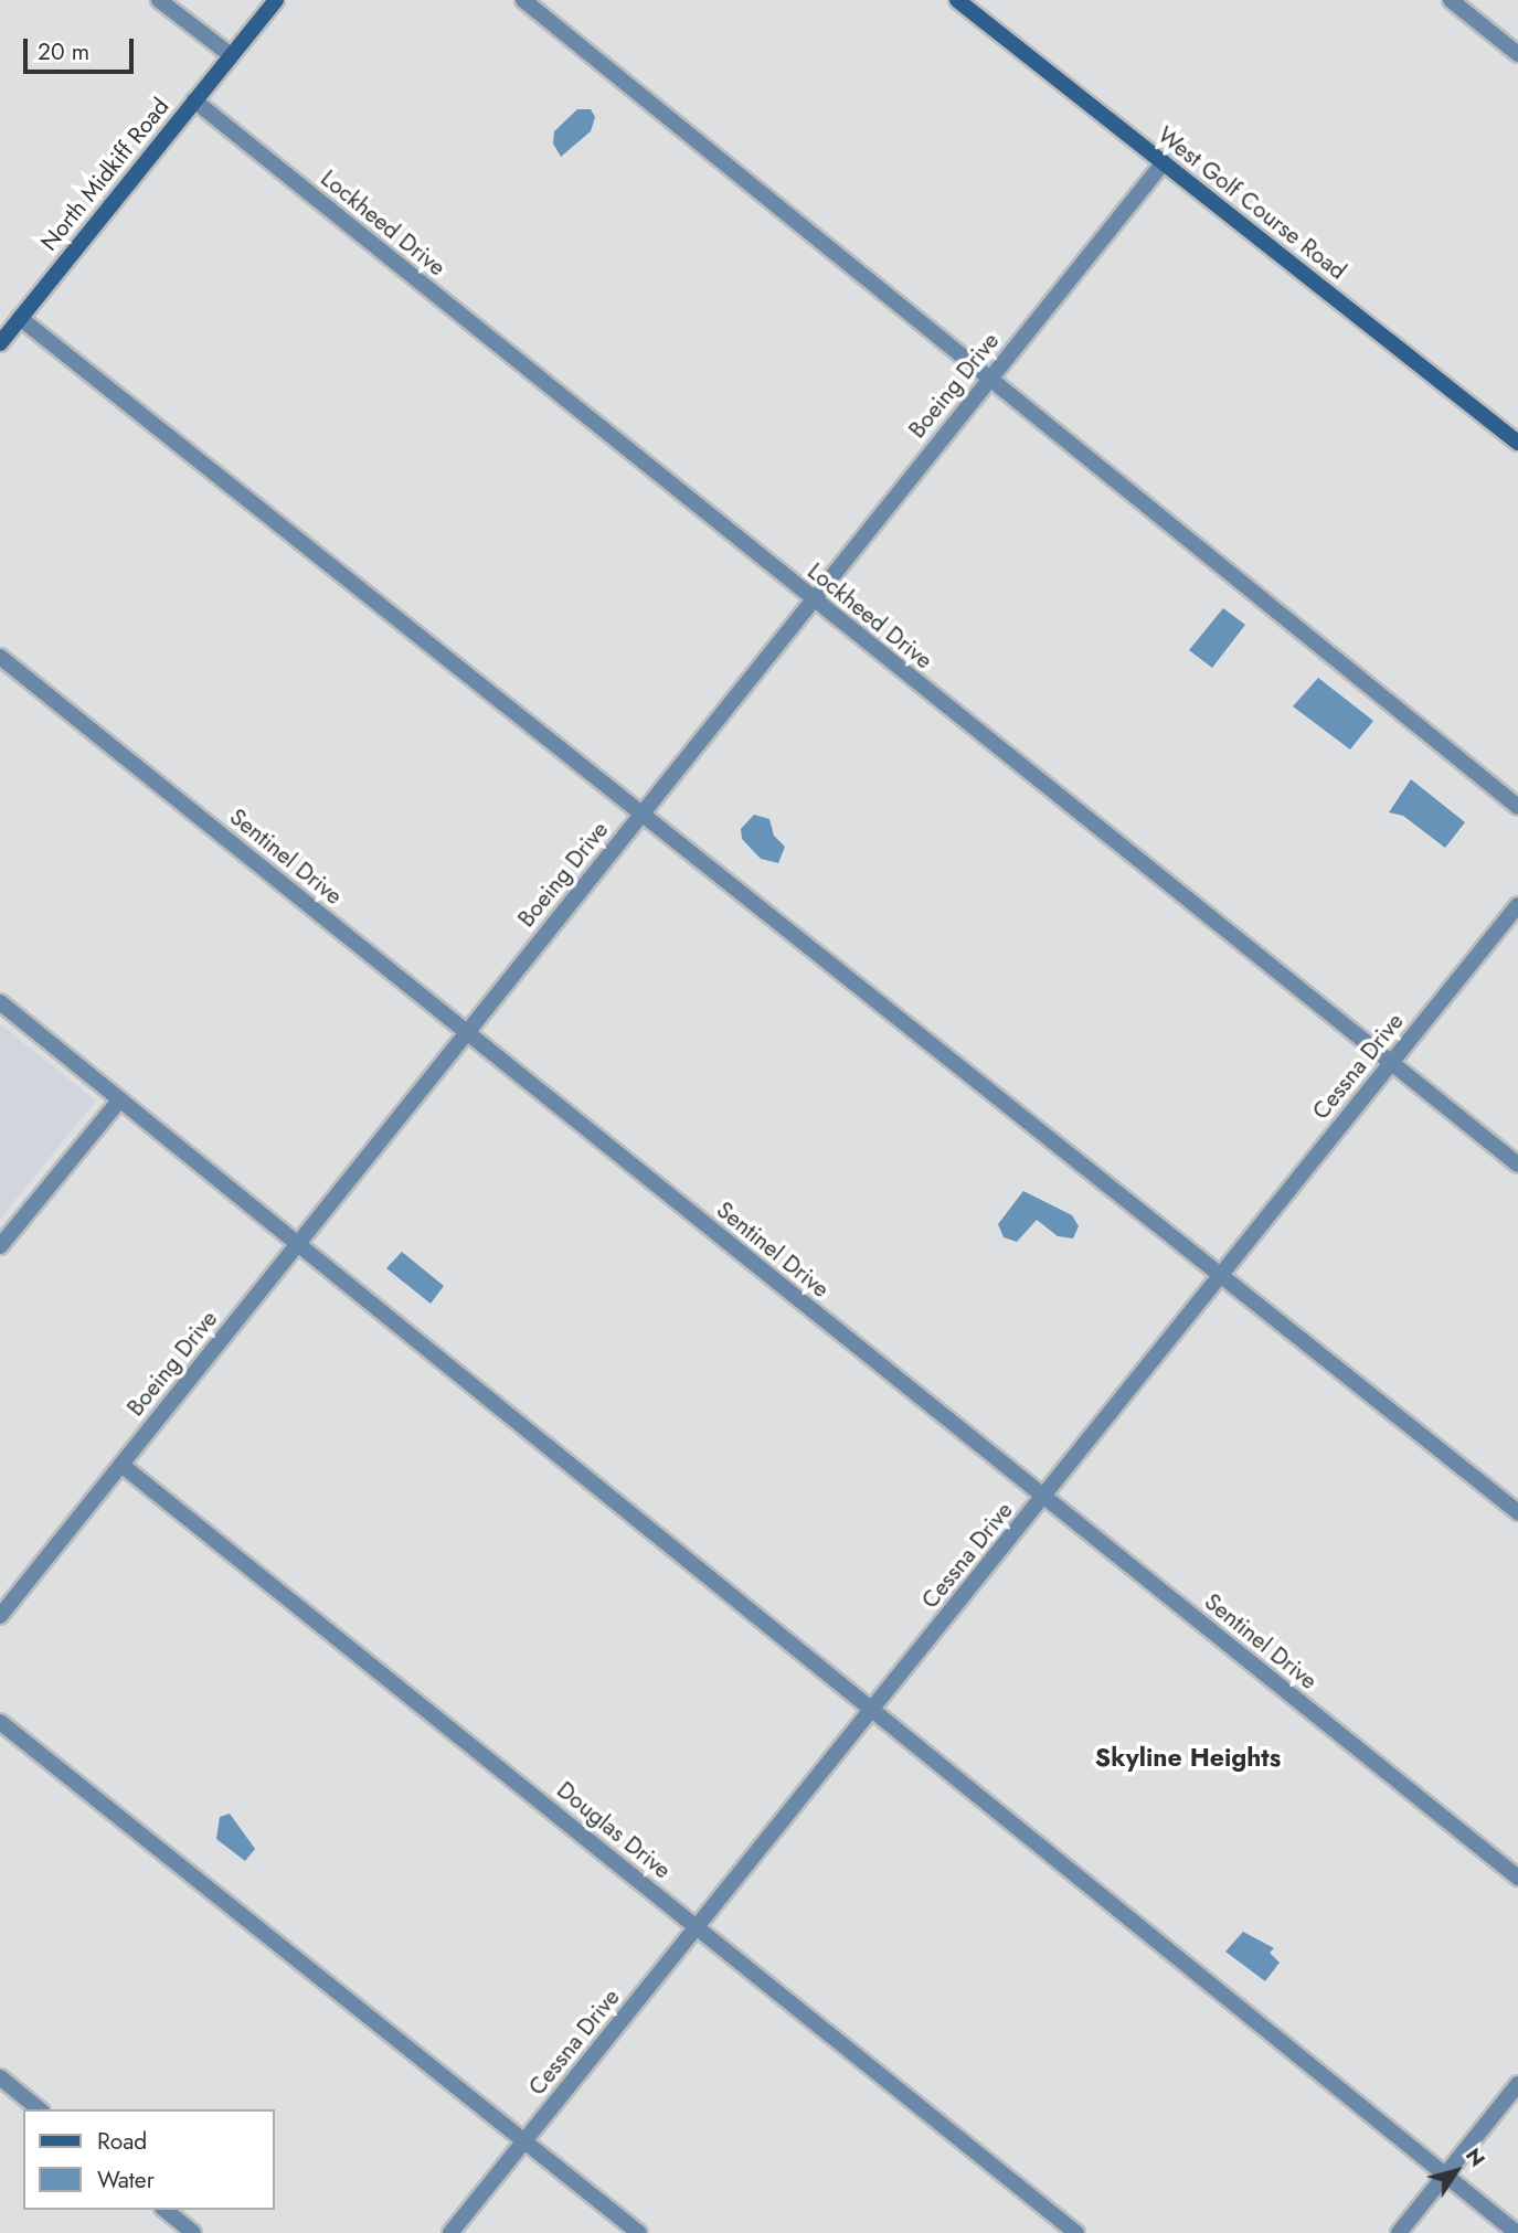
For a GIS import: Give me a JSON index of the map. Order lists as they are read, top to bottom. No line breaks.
{"streets":{"main road":["North Midkiff Road","West Golf Course Road"],"street":["Lockheed Drive","Boeing Drive","Sentinel Drive","Cessna Drive","Douglas Drive"]},"crossings":[["North Midkiff Road","Lockheed Drive"],["West Golf Course Road","Boeing Drive"],["Lockheed Drive","Boeing Drive"],["Lockheed Drive","Cessna Drive"],["Boeing Drive","Sentinel Drive"],["Boeing Drive","Douglas Drive"],["Sentinel Drive","Cessna Drive"],["Cessna Drive","Douglas Drive"]],"districts":["Skyline Heights"],"legend":["Road","Water"],"scale_bar":"20 m","north":"top right"}
